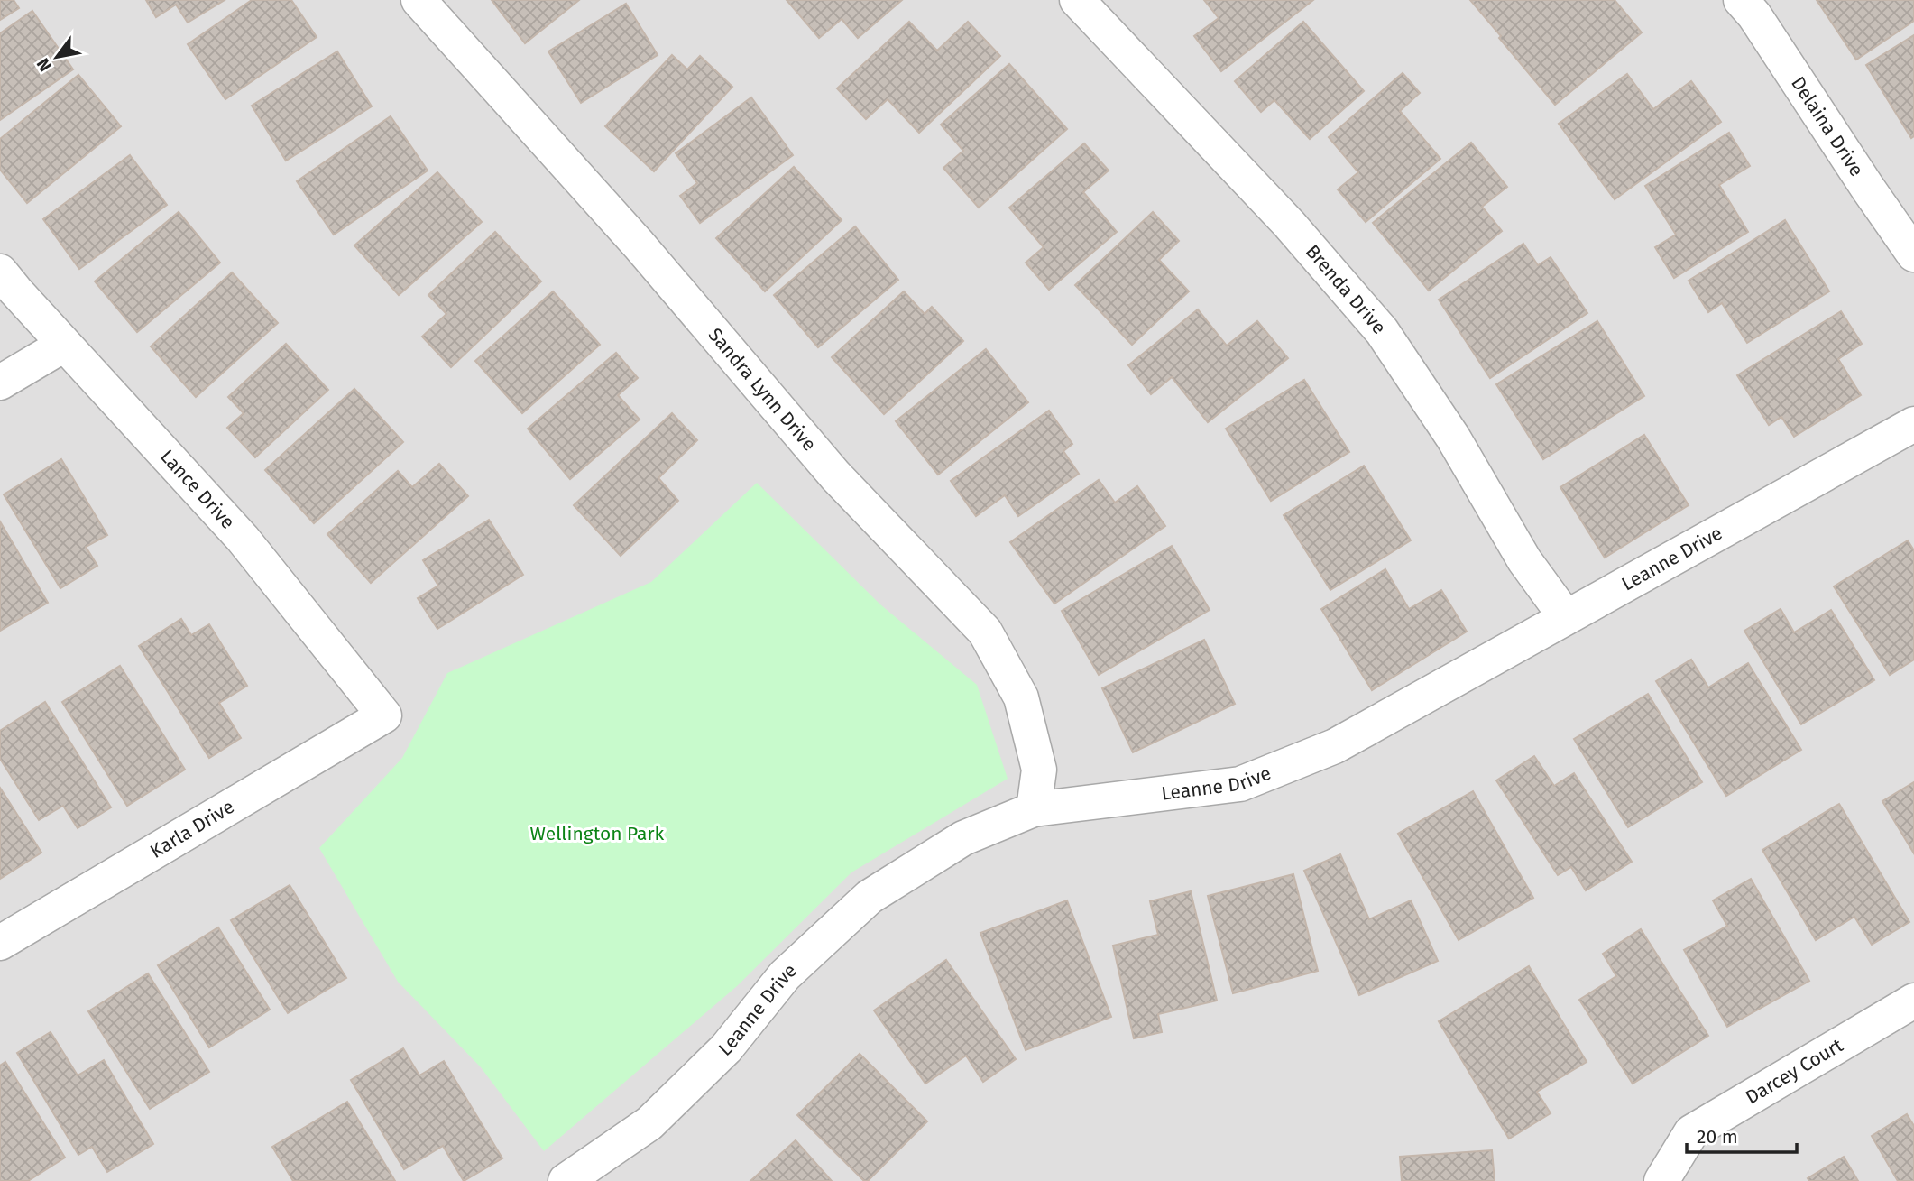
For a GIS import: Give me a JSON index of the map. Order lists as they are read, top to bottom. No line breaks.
{"streets":{"street":["Delaina Drive","Brenda Drive","Sandra Lynn Drive","Lance Drive","Leanne Drive","Karla Drive","Darcey Court"]},"crossings":[["Brenda Drive","Leanne Drive"],["Sandra Lynn Drive","Leanne Drive"],["Lance Drive","Karla Drive"]],"parks":["Wellington Park"],"scale_bar":"20 m","north":"bottom left"}
